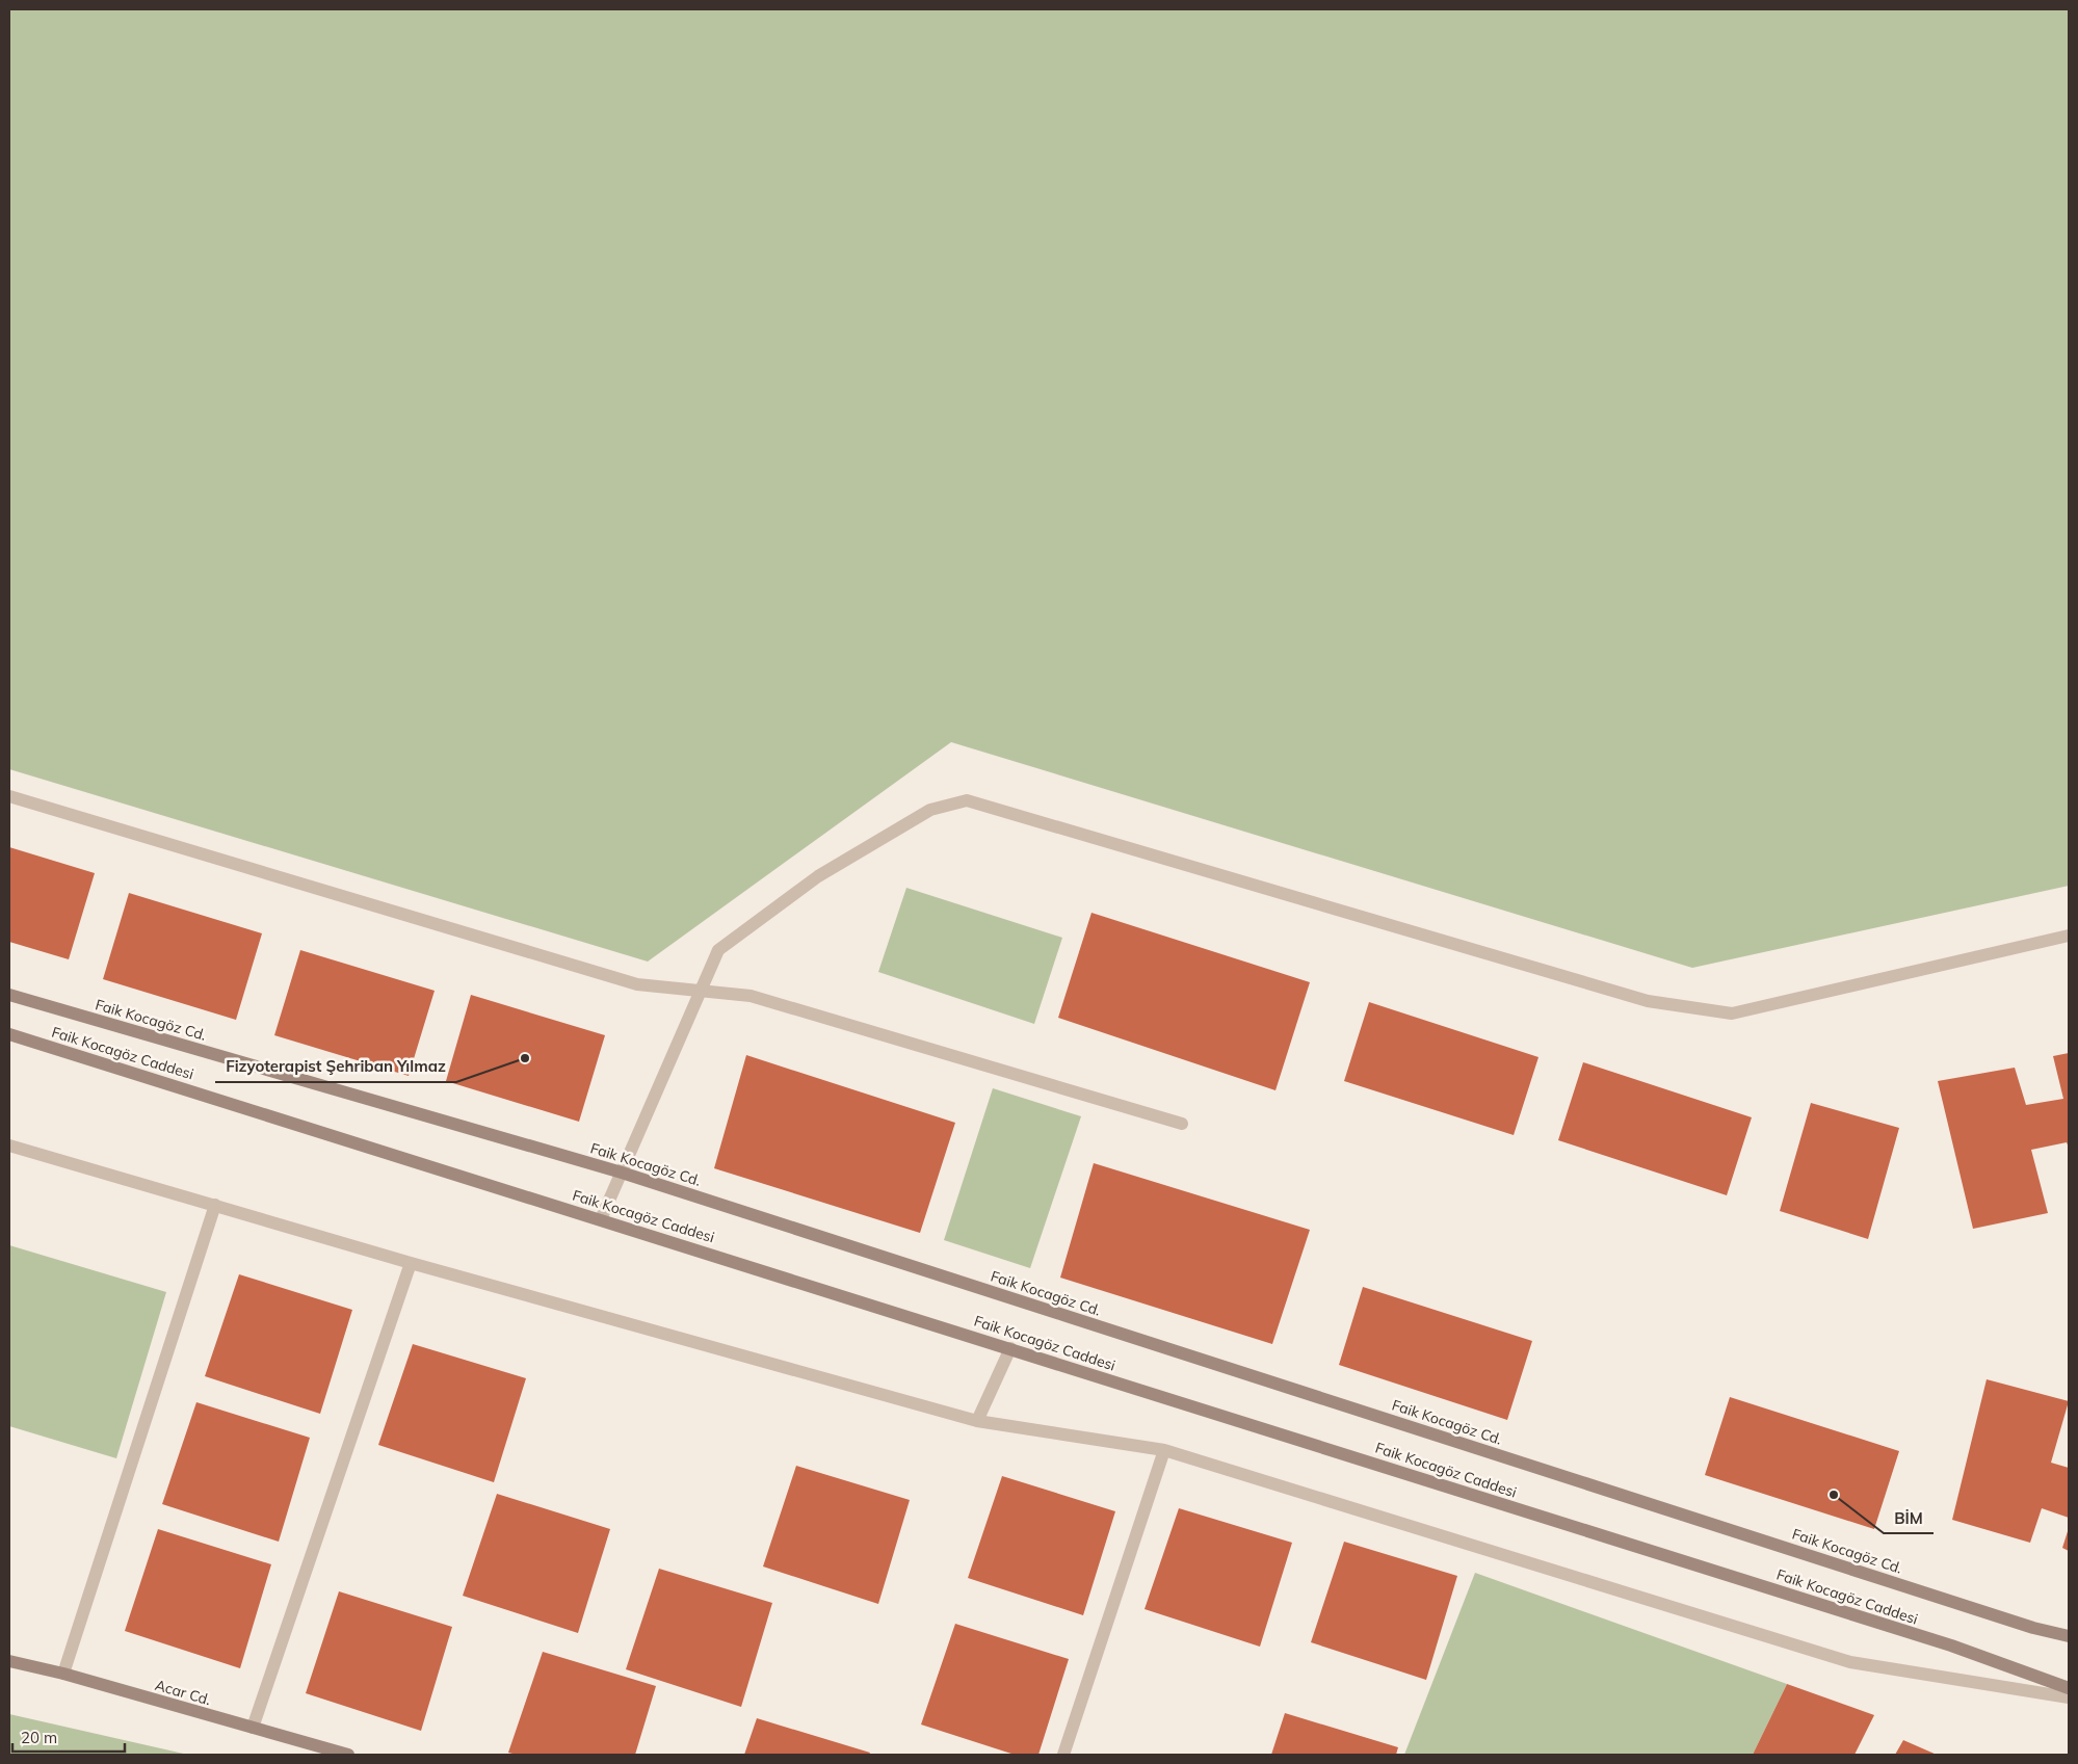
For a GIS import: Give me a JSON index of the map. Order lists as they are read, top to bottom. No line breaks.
{"streets":{"street":["Faik Kocagöz Cd.","Faik Kocagöz Caddesi","Acar Cd."]},"places":["Fizyoterapist Şehriban Yılmaz","BİM"],"scale_bar":"20 m"}
